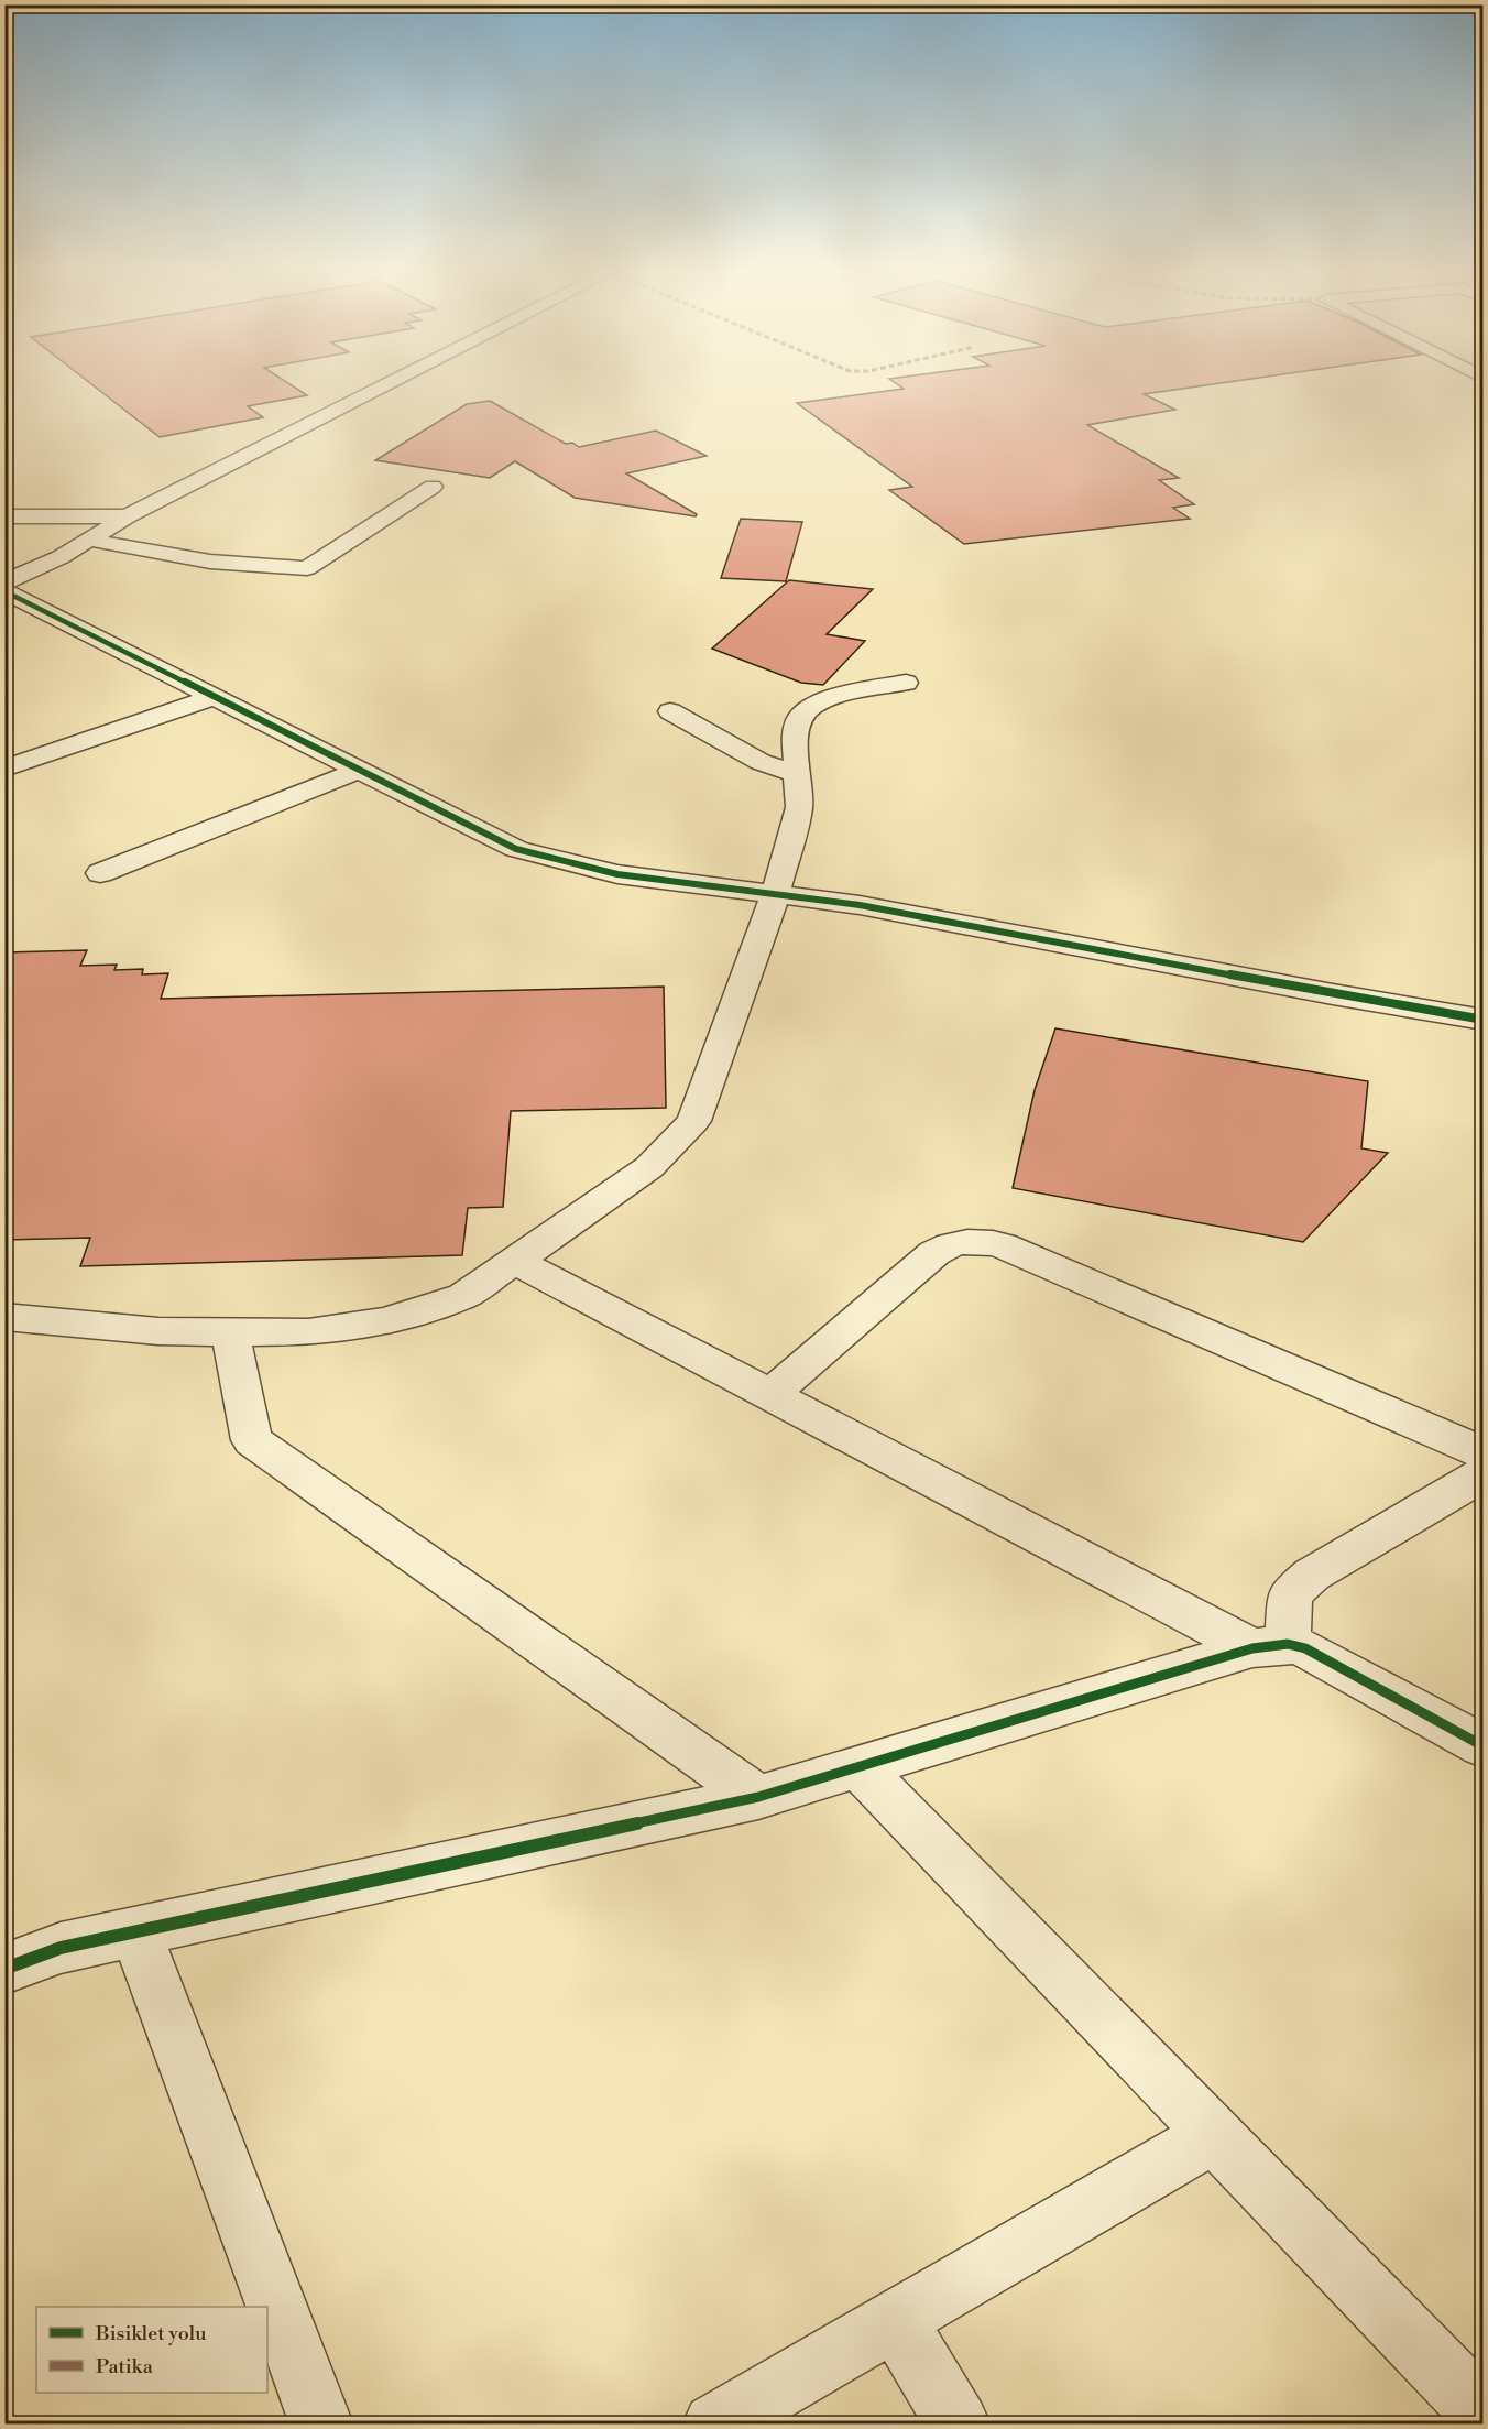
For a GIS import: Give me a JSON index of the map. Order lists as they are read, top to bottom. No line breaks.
{"legend":["Bisiklet yolu","Patika"]}
